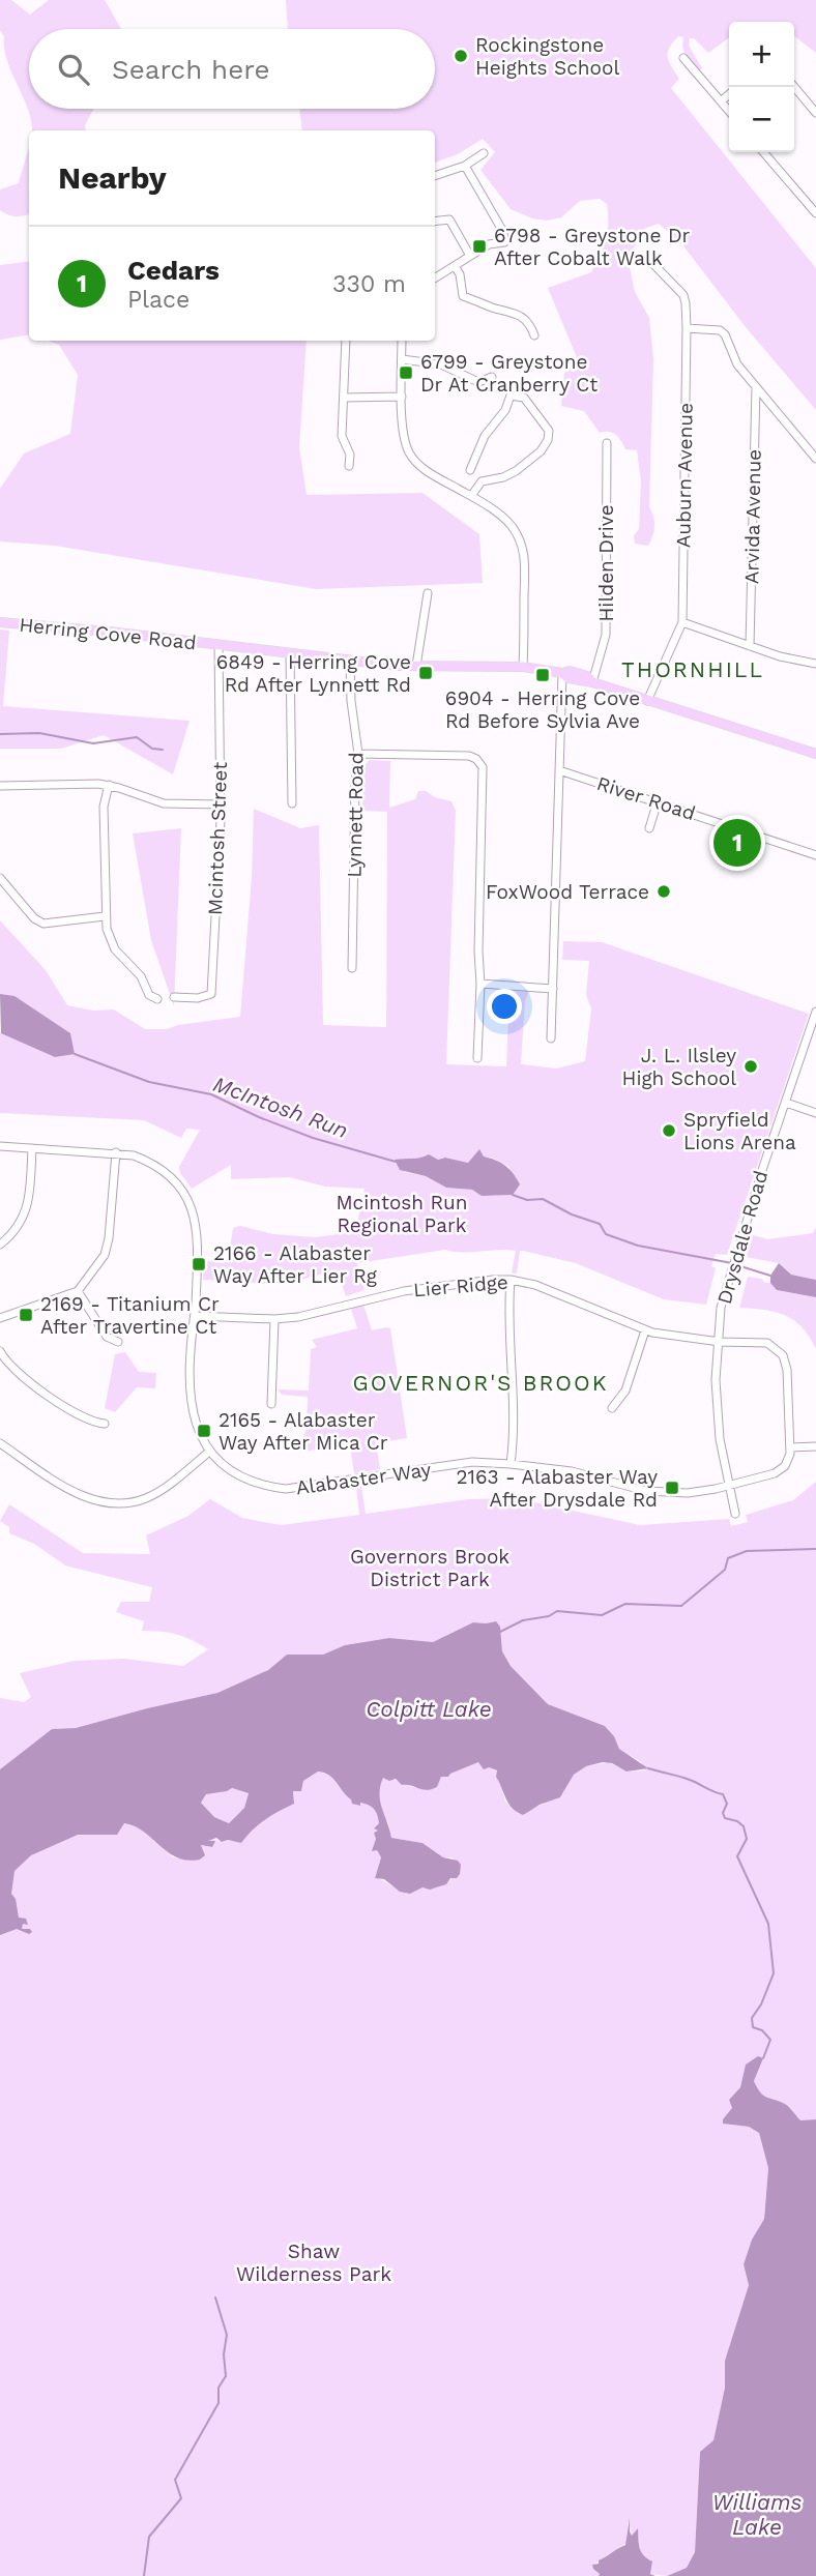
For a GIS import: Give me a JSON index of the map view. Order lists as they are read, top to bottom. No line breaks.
{"streets":{"main road":["Herring Cove Road"],"street":["Auburn Avenue","Arvida Avenue","Hilden Drive","River Road","Lynnett Road","Mcintosh Street","Drysdale Road","Lier Ridge","Alabaster Way"]},"crossings":[["Auburn Avenue","Herring Cove Road"],["Hilden Drive","Herring Cove Road"],["Herring Cove Road","Lynnett Road"],["Herring Cove Road","Mcintosh Street"],["Drysdale Road","Lier Ridge"],["Drysdale Road","Alabaster Way"],["Lier Ridge","Alabaster Way"]],"districts":["THORNHILL","GOVERNOR'S BROOK"],"water":["McIntosh Run","Colpitt Lake","Williams Lake"],"parks":["Mcintosh Run Regional Park","Governors Brook District Park","Shaw Wilderness Park"],"places":{"other":["Rockingstone Heights School","FoxWood Terrace","J. L. Ilsley High School","Spryfield Lions Arena"],"transit":["6798 - Greystone Dr After Cobalt Walk","6799 - Greystone Dr At Cranberry Ct","6849 - Herring Cove Rd After Lynnett Rd","6904 - Herring Cove Rd Before Sylvia Ave","2166 - Alabaster Way After Lier Rg","2169 - Titanium Cr After Travertine Ct","2165 - Alabaster Way After Mica Cr","2163 - Alabaster Way After Drysdale Rd"]},"page":{"map_buttons":["+","−"],"search":"Search here","heading":"Nearby","list":[{"mark":"1","name":"Cedars","note":"Place","value":"330 m"}],"pins":"1"}}
